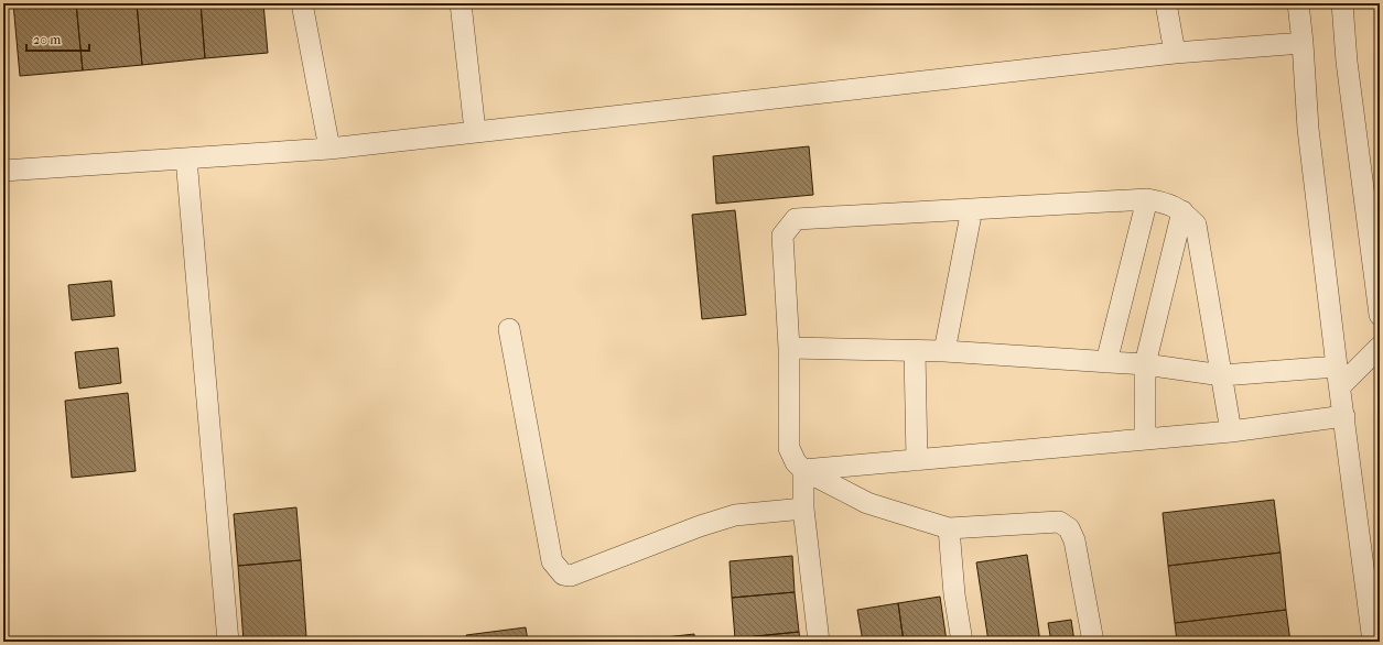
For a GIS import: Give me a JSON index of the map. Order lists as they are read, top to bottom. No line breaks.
{"scale_bar":"20 m"}
